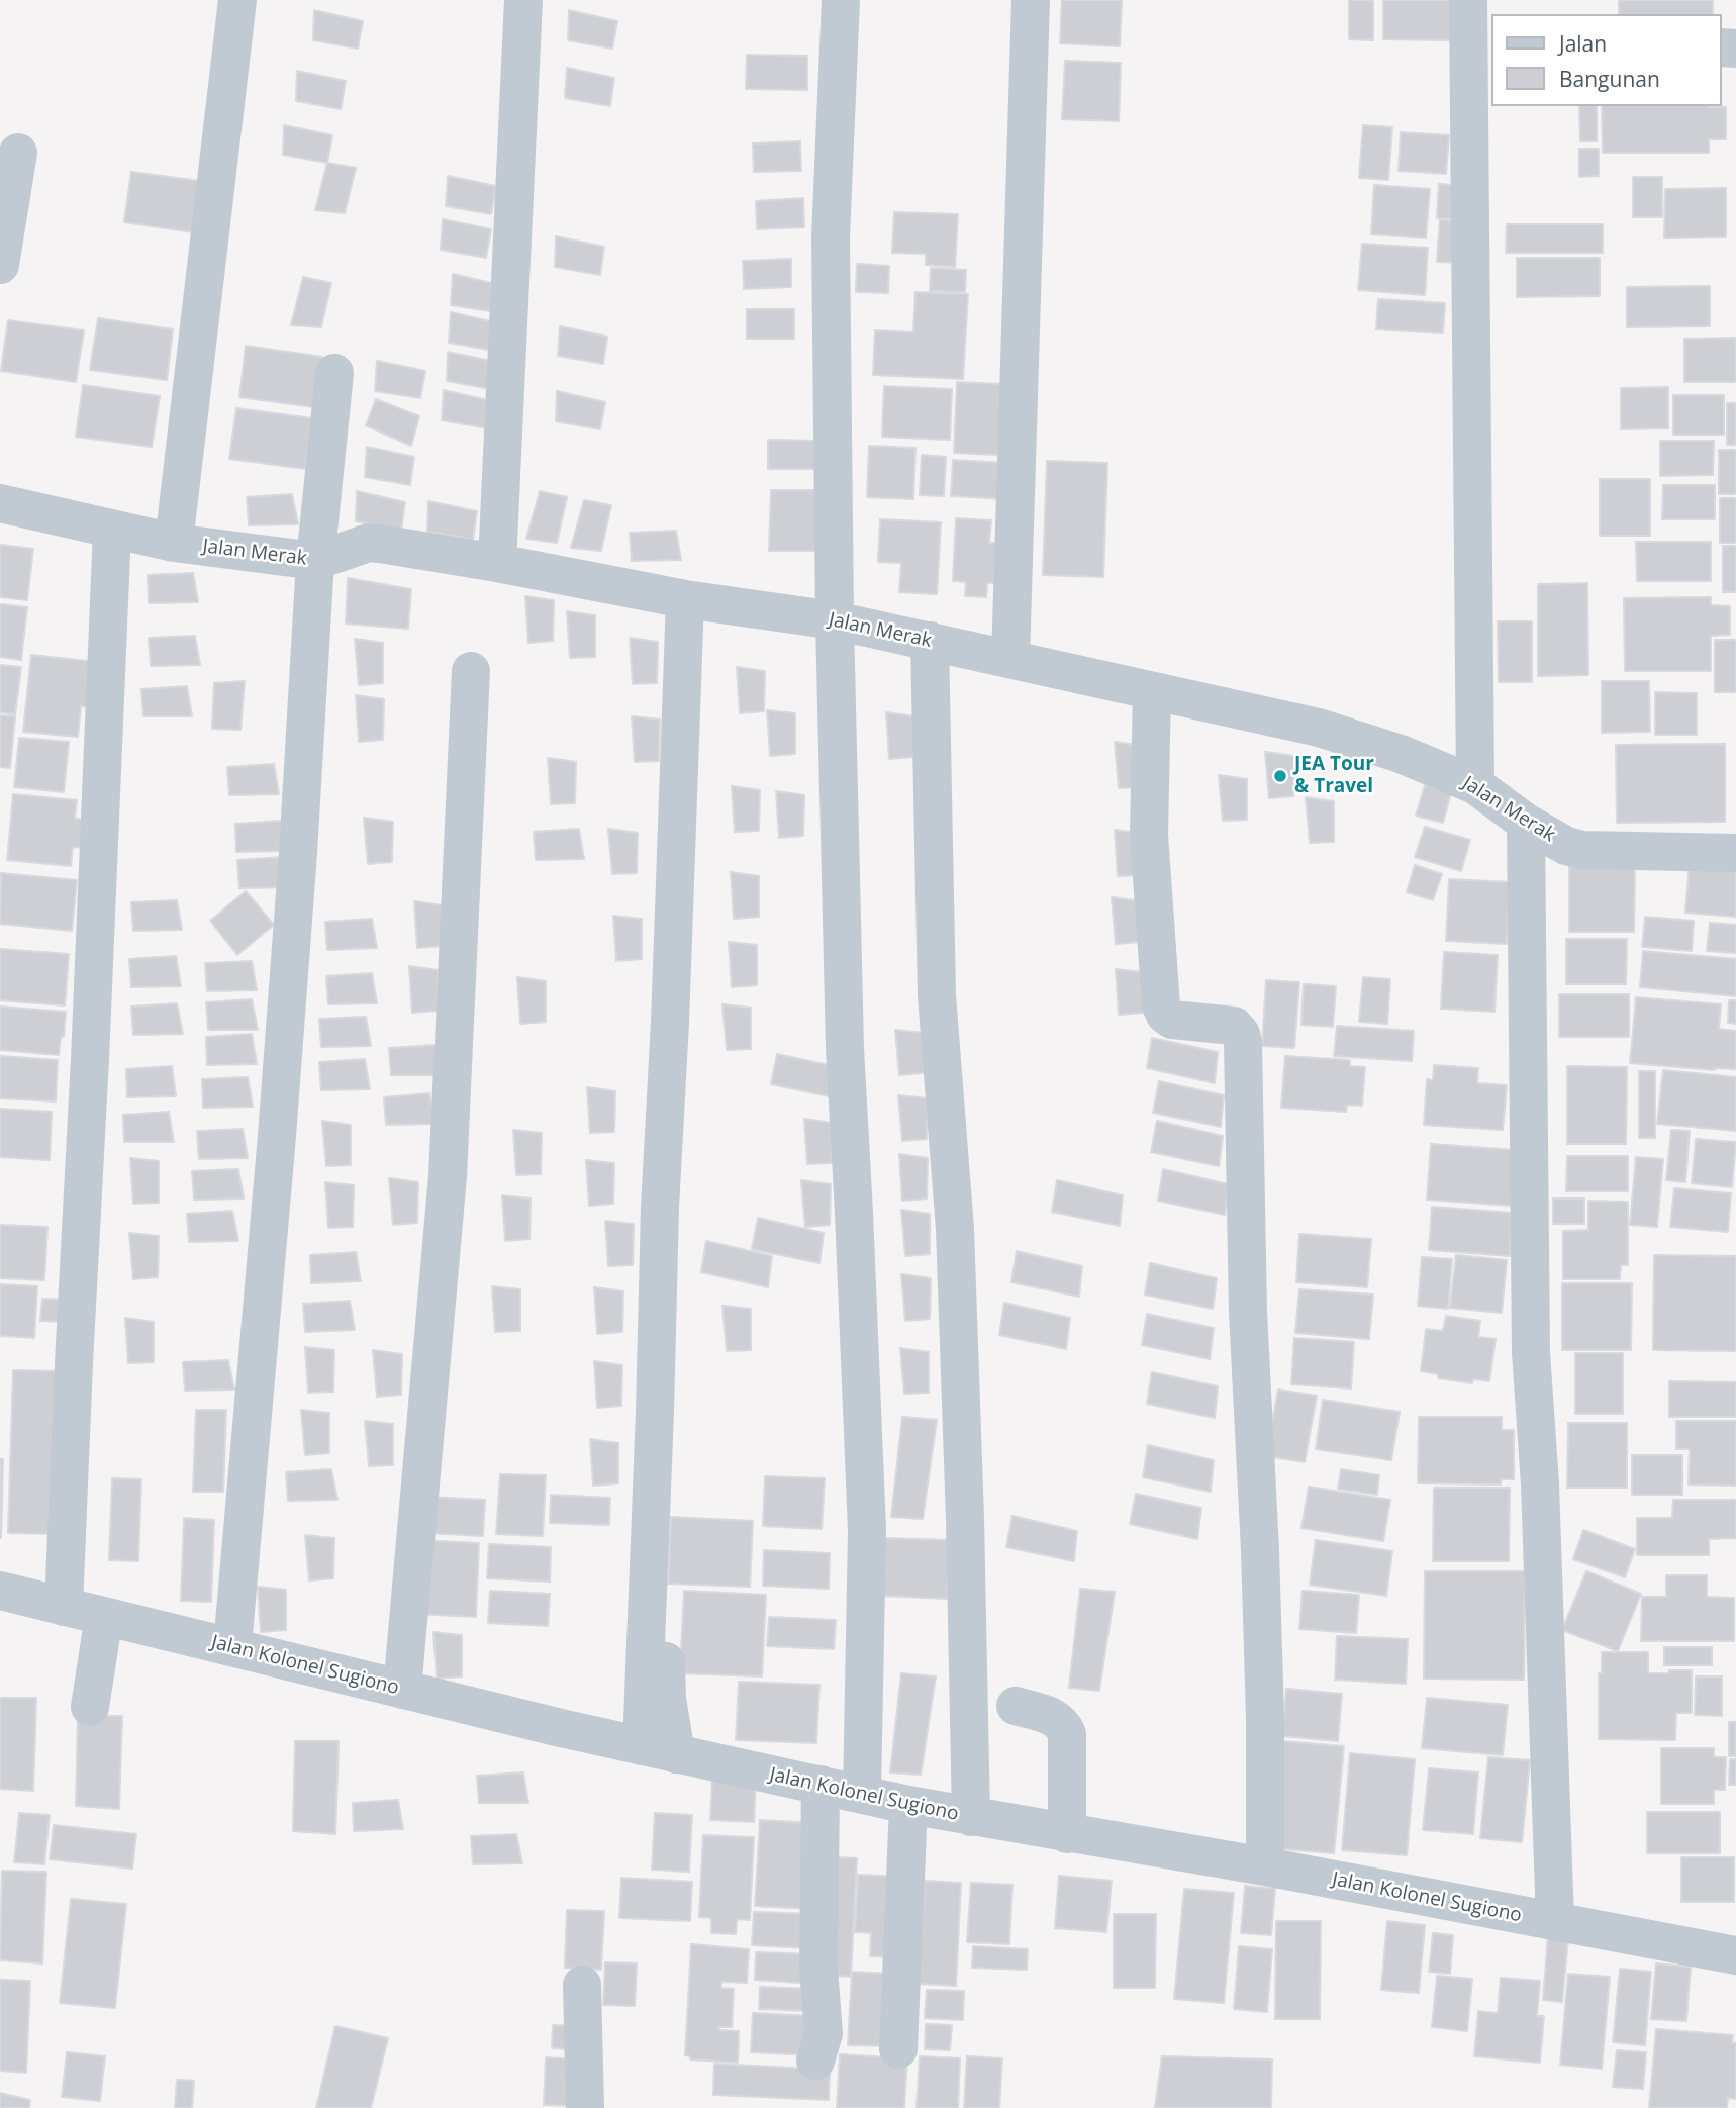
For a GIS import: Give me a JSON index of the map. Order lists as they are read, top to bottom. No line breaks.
{"streets":{"street":["Jalan Merak","Jalan Kolonel Sugiono"]},"places":["JEA Tour & Travel"],"legend":["Jalan","Bangunan"]}
